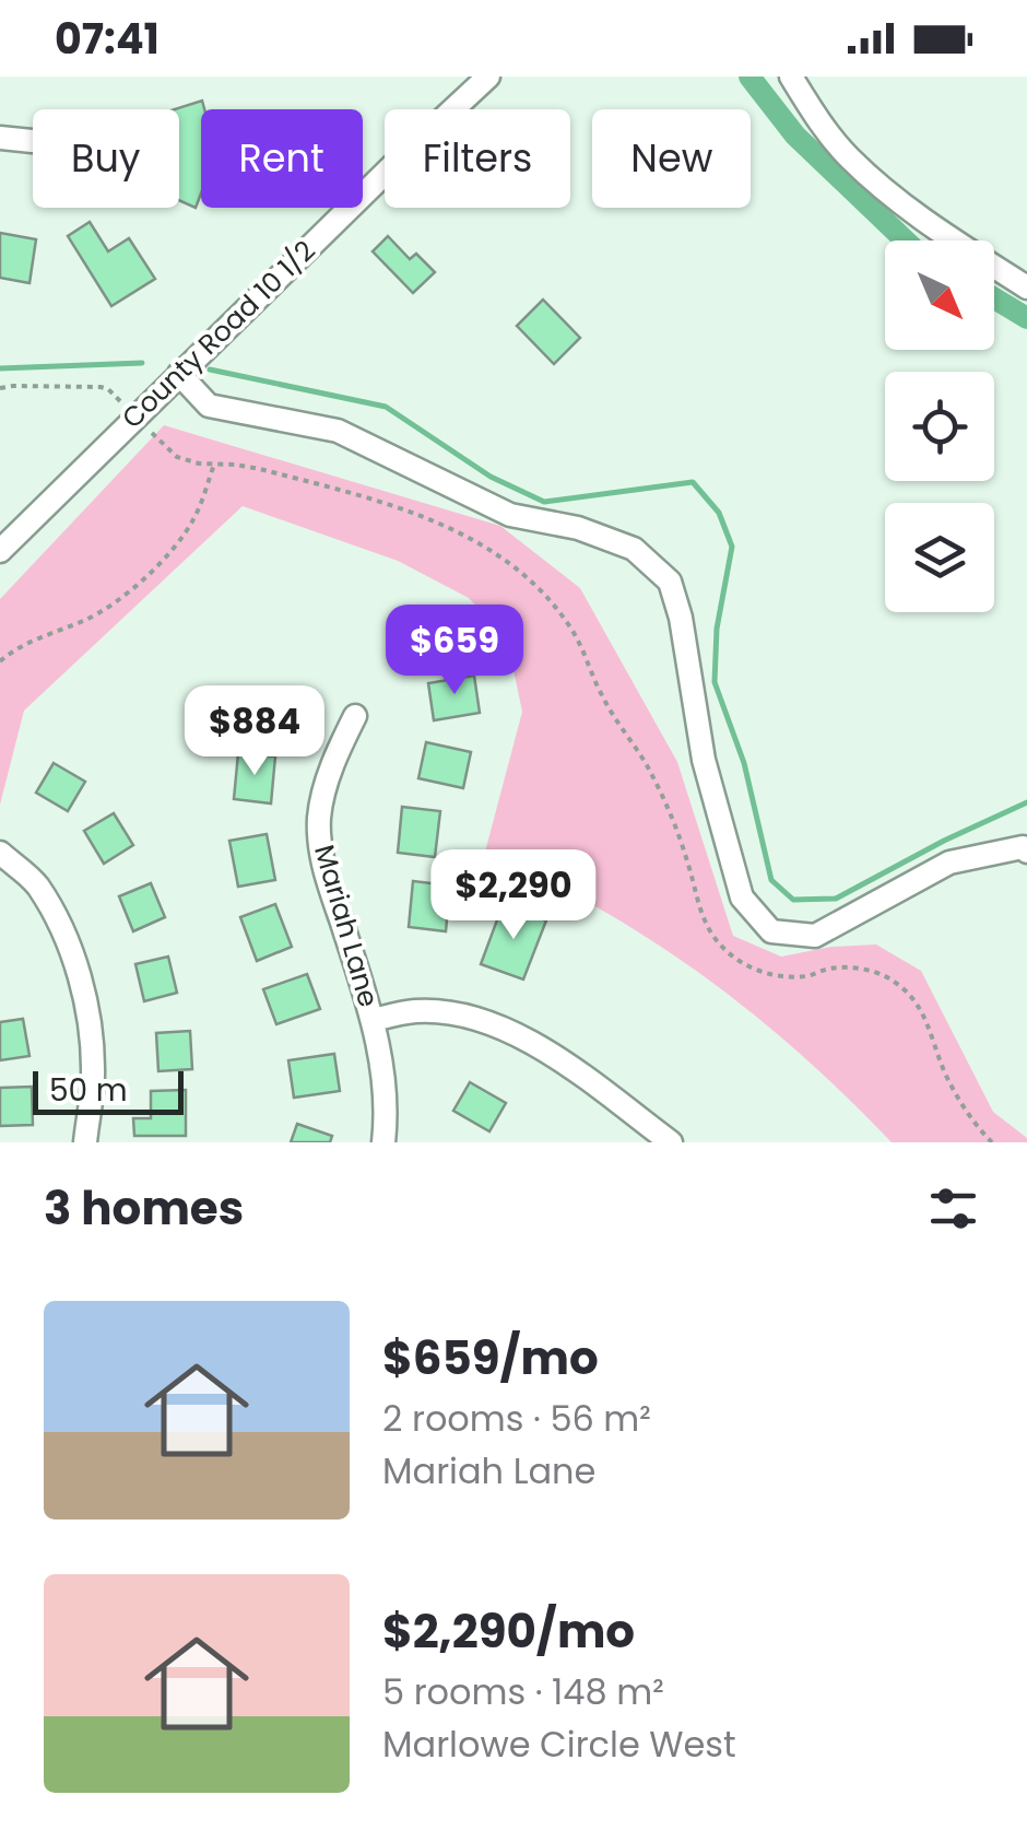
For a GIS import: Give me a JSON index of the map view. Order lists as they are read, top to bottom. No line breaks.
{"streets":{"street":["County Road 10 1/2","Mariah Lane"]},"scale_bar":"50 m","north":"bottom right","page":{"status":"07:41","chip":["Buy","Rent","Filters","New"],"price":["$659","$884","$2,290"],"scale":"50 m","heading":"3 homes","list":[{"name":"$659/mo","note":"2 rooms · 56 m² · Mariah Lane"},{"name":"$2,290/mo","note":"5 rooms · 148 m² · Marlowe Circle West"}]}}
